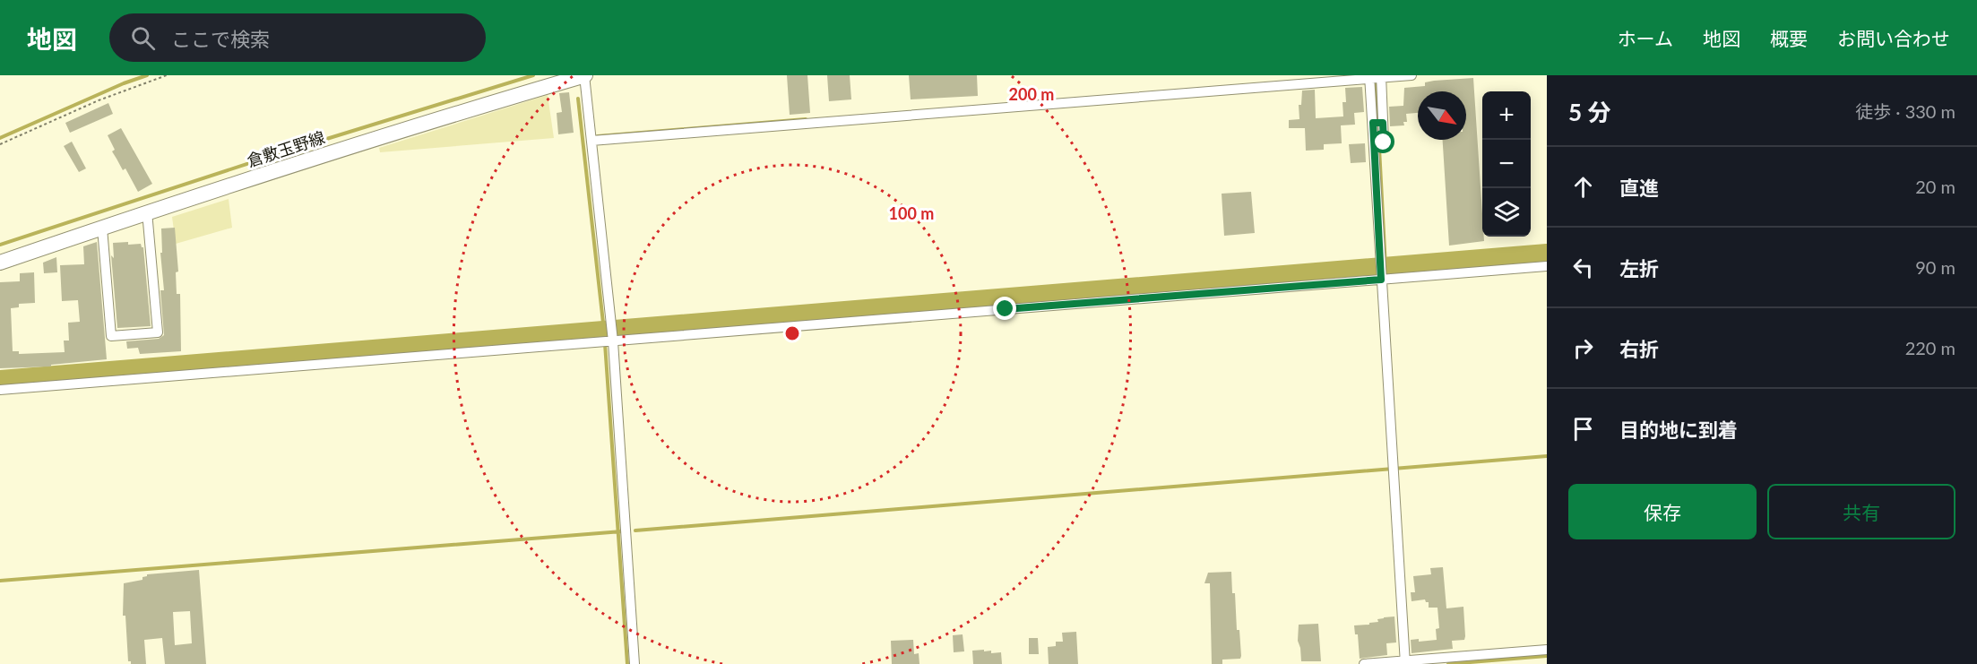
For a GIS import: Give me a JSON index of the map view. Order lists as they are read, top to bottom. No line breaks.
{"streets":{"main road":["倉敷玉野線"]},"north":"bottom right","page":{"header":"地図","search":"ここで検索","nav":["ホーム","地図","概要","お問い合わせ"],"heading":["5 分","徒歩 · 330 m"],"map_buttons":["+","−"],"list":[["直進","20 m"],["左折","90 m"],["右折","220 m"],"目的地に到着"],"buttons":["保存","共有"]},"rings":["200 m","100 m"]}
